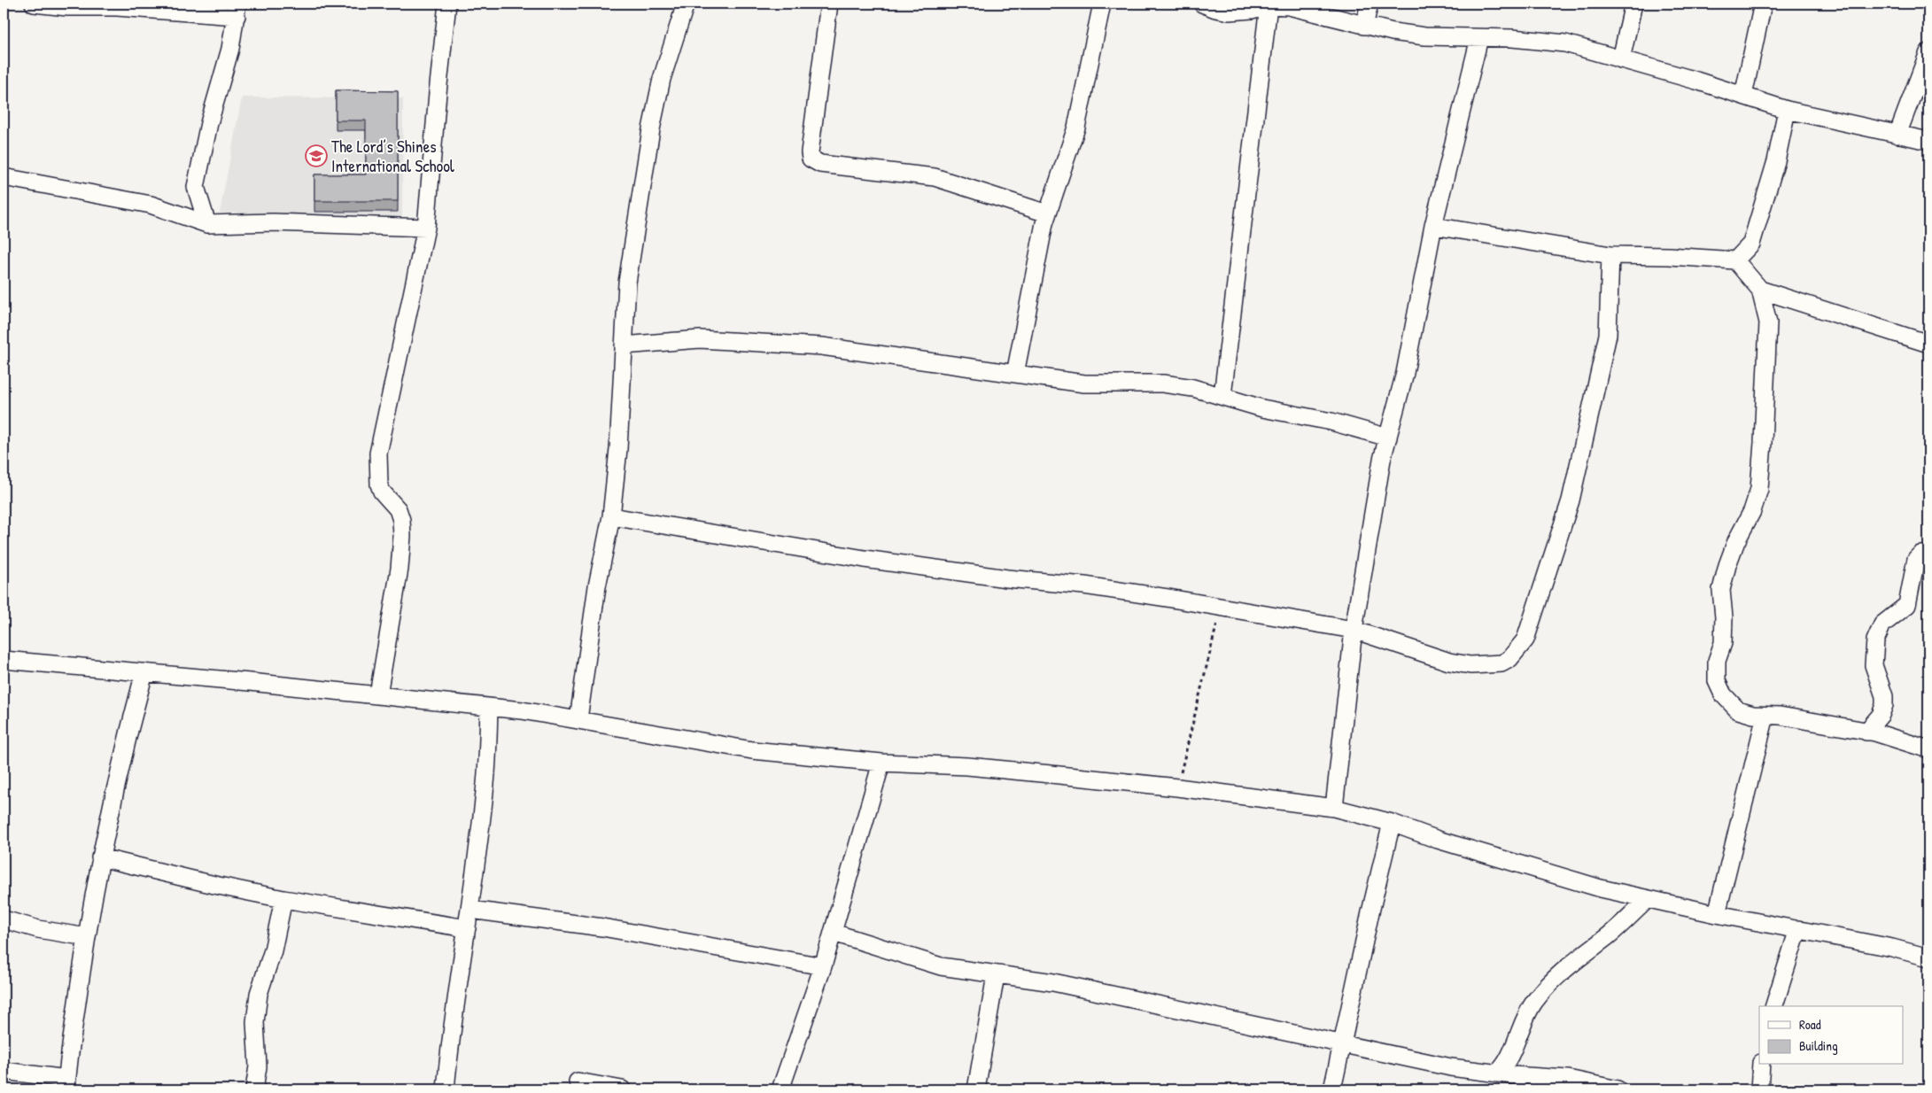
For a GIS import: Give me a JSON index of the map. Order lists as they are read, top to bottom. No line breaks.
{"places":{"school or university":["The Lord’s Shines International School"]},"legend":["Road","Building"]}
